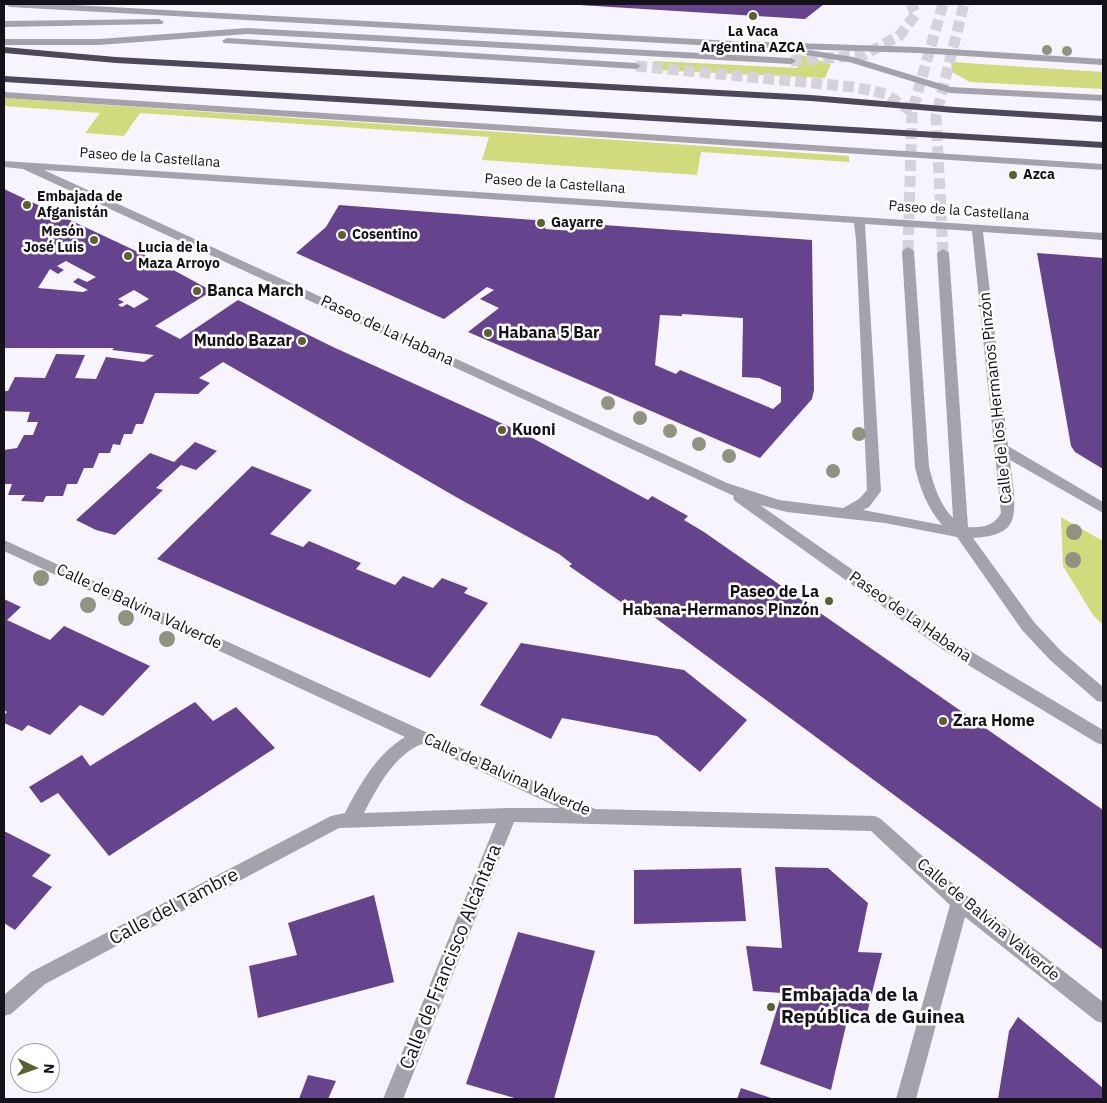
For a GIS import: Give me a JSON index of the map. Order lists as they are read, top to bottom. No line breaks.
{"streets":{"street":["Paseo de la Castellana","Paseo de La Habana","Calle de los Hermanos Pinzón","Calle de Balvina Valverde","Calle del Tambre","Calle de Francisco Alcántara"]},"crossings":[["Paseo de la Castellana","Paseo de La Habana"],["Paseo de la Castellana","Calle de los Hermanos Pinzón"],["Paseo de La Habana","Calle de los Hermanos Pinzón"],["Calle de Balvina Valverde","Calle del Tambre"],["Calle del Tambre","Calle de Francisco Alcántara"]],"places":["La Vaca Argentina AZCA","Azca","Embajada de Afganistán","Gayarre","Cosentino","Mesón José Luis","Lucia de la Maza Arroyo","Banca March","Habana 5 Bar","Mundo Bazar","Kuoni","Paseo de La Habana-Hermanos Pinzón","Zara Home","Embajada de la República de Guinea"],"north":"right"}
